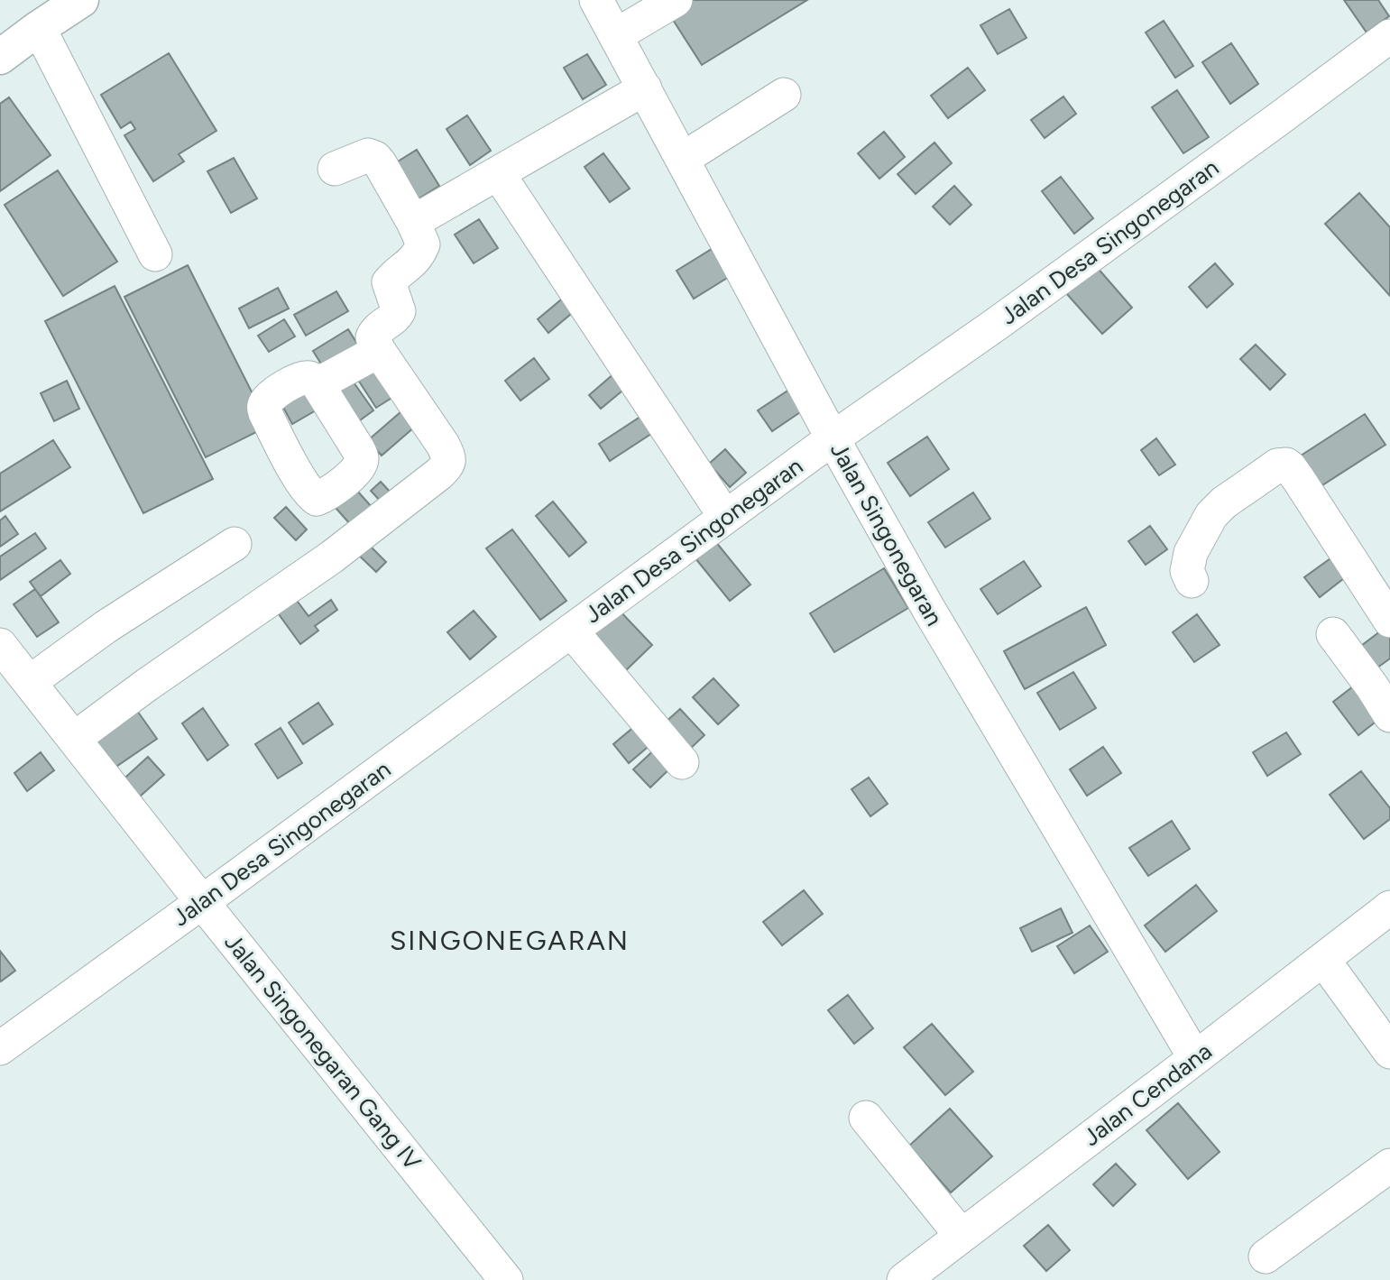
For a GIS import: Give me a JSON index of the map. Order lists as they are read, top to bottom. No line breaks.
{"streets":{"street":["Jalan Desa Singonegaran","Jalan Singonegaran","Jalan Singonegaran Gang IV","Jalan Cendana"]},"crossings":[["Jalan Desa Singonegaran","Jalan Singonegaran"],["Jalan Desa Singonegaran","Jalan Singonegaran Gang IV"],["Jalan Singonegaran","Jalan Cendana"]],"districts":["SINGONEGARAN"]}
